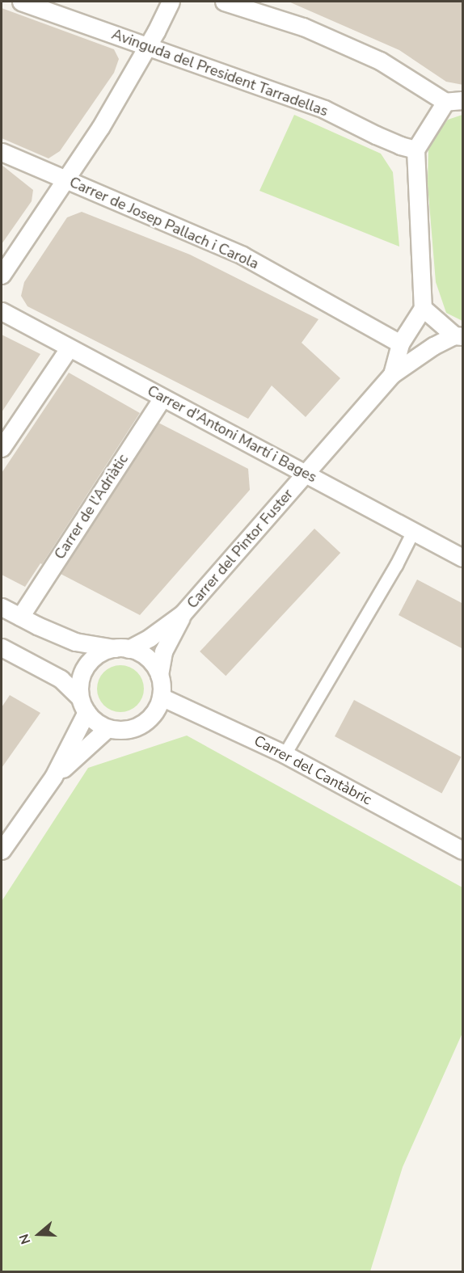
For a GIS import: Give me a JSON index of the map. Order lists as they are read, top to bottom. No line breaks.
{"streets":{"street":["Avinguda del President Tarradellas","Carrer de Josep Pallach i Carola","Carrer d'Antoni Martí i Bages","Carrer de l'Adriàtic","Carrer del Pintor Fuster","Carrer del Cantàbric"]},"crossings":[["Carrer de Josep Pallach i Carola","Carrer del Pintor Fuster"],["Carrer d'Antoni Martí i Bages","Carrer de l'Adriàtic"],["Carrer d'Antoni Martí i Bages","Carrer del Pintor Fuster"],["Carrer del Pintor Fuster","Carrer del Cantàbric"]],"north":"left"}
